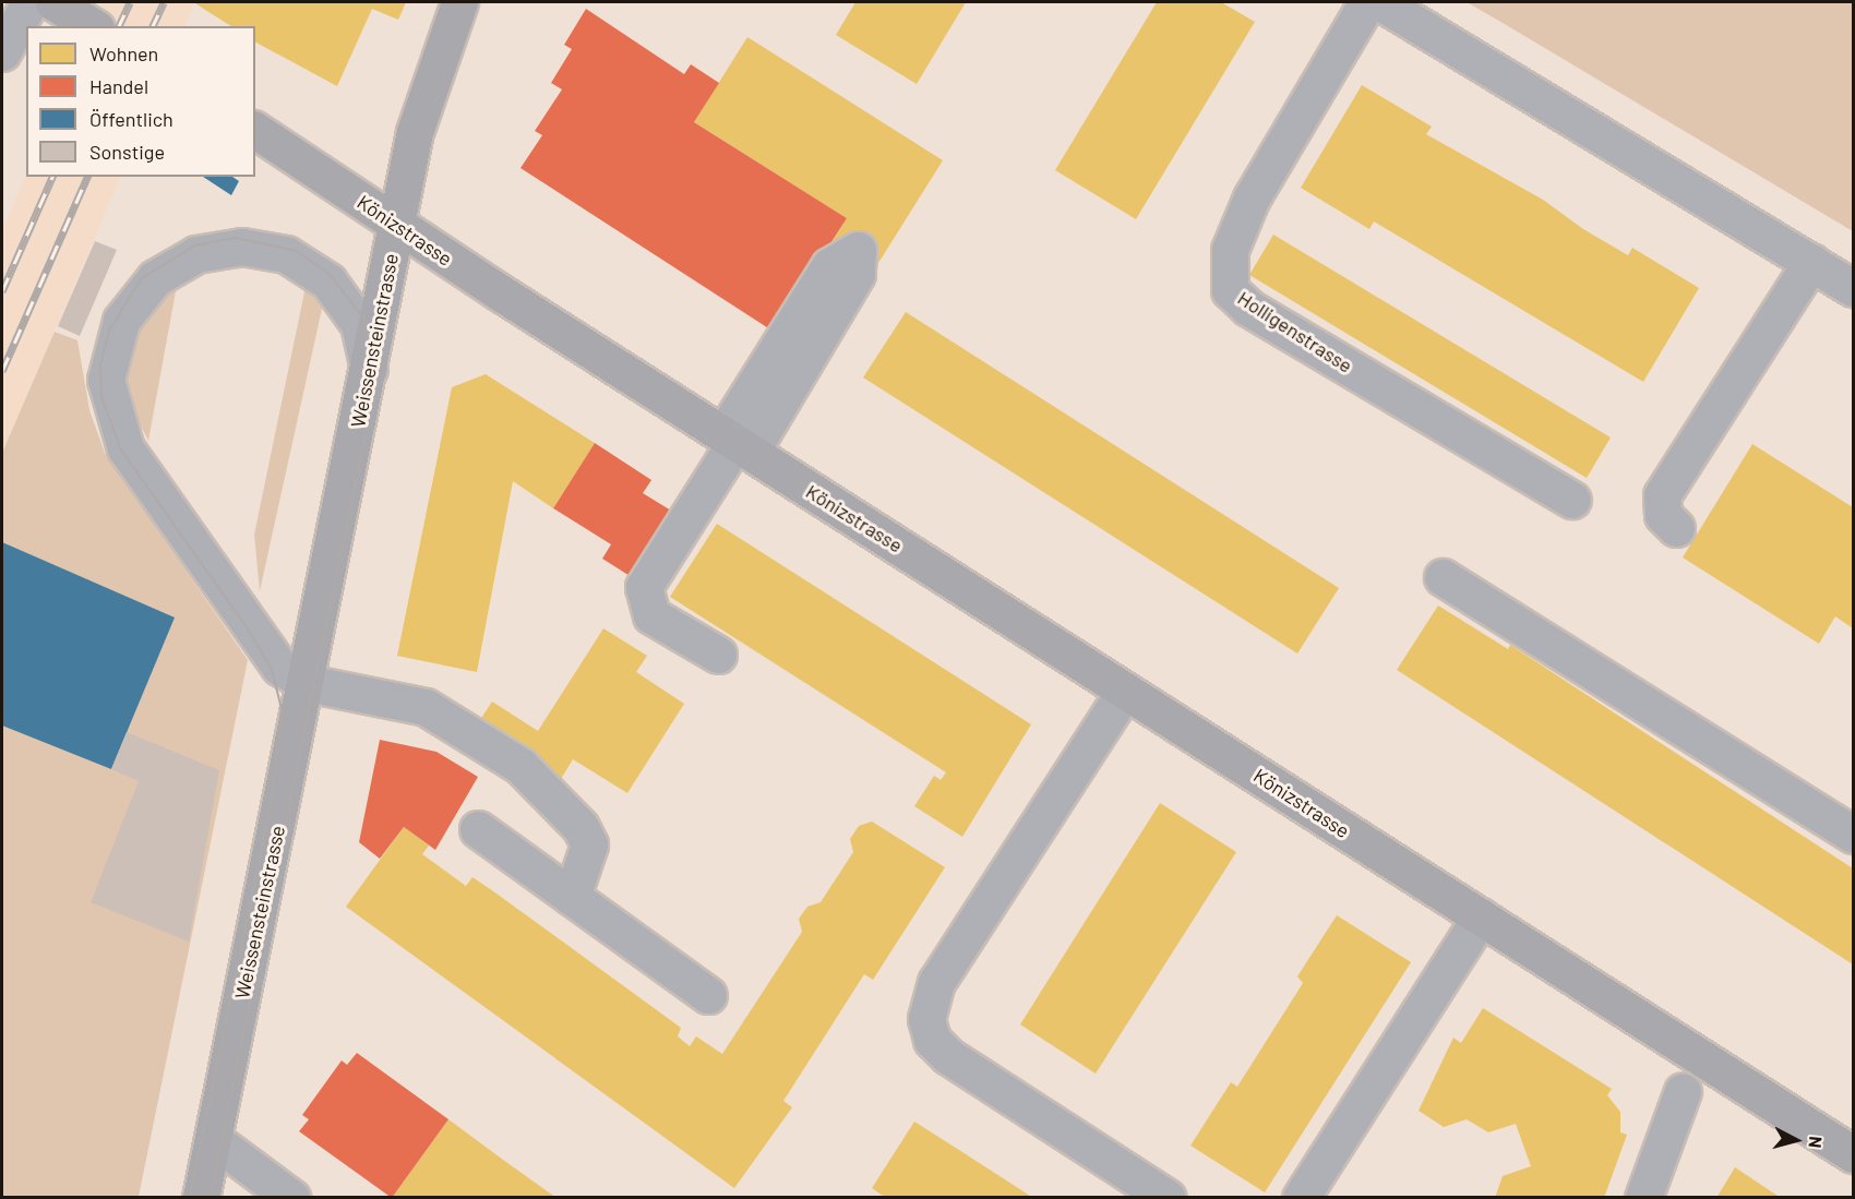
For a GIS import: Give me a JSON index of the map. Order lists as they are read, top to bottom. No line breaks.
{"streets":{"main road":["Könizstrasse","Weissensteinstrasse"],"street":["Holligenstrasse"]},"crossings":[["Könizstrasse","Weissensteinstrasse"]],"legend":["Wohnen","Handel","Öffentlich","Sonstige"],"north":"right"}
